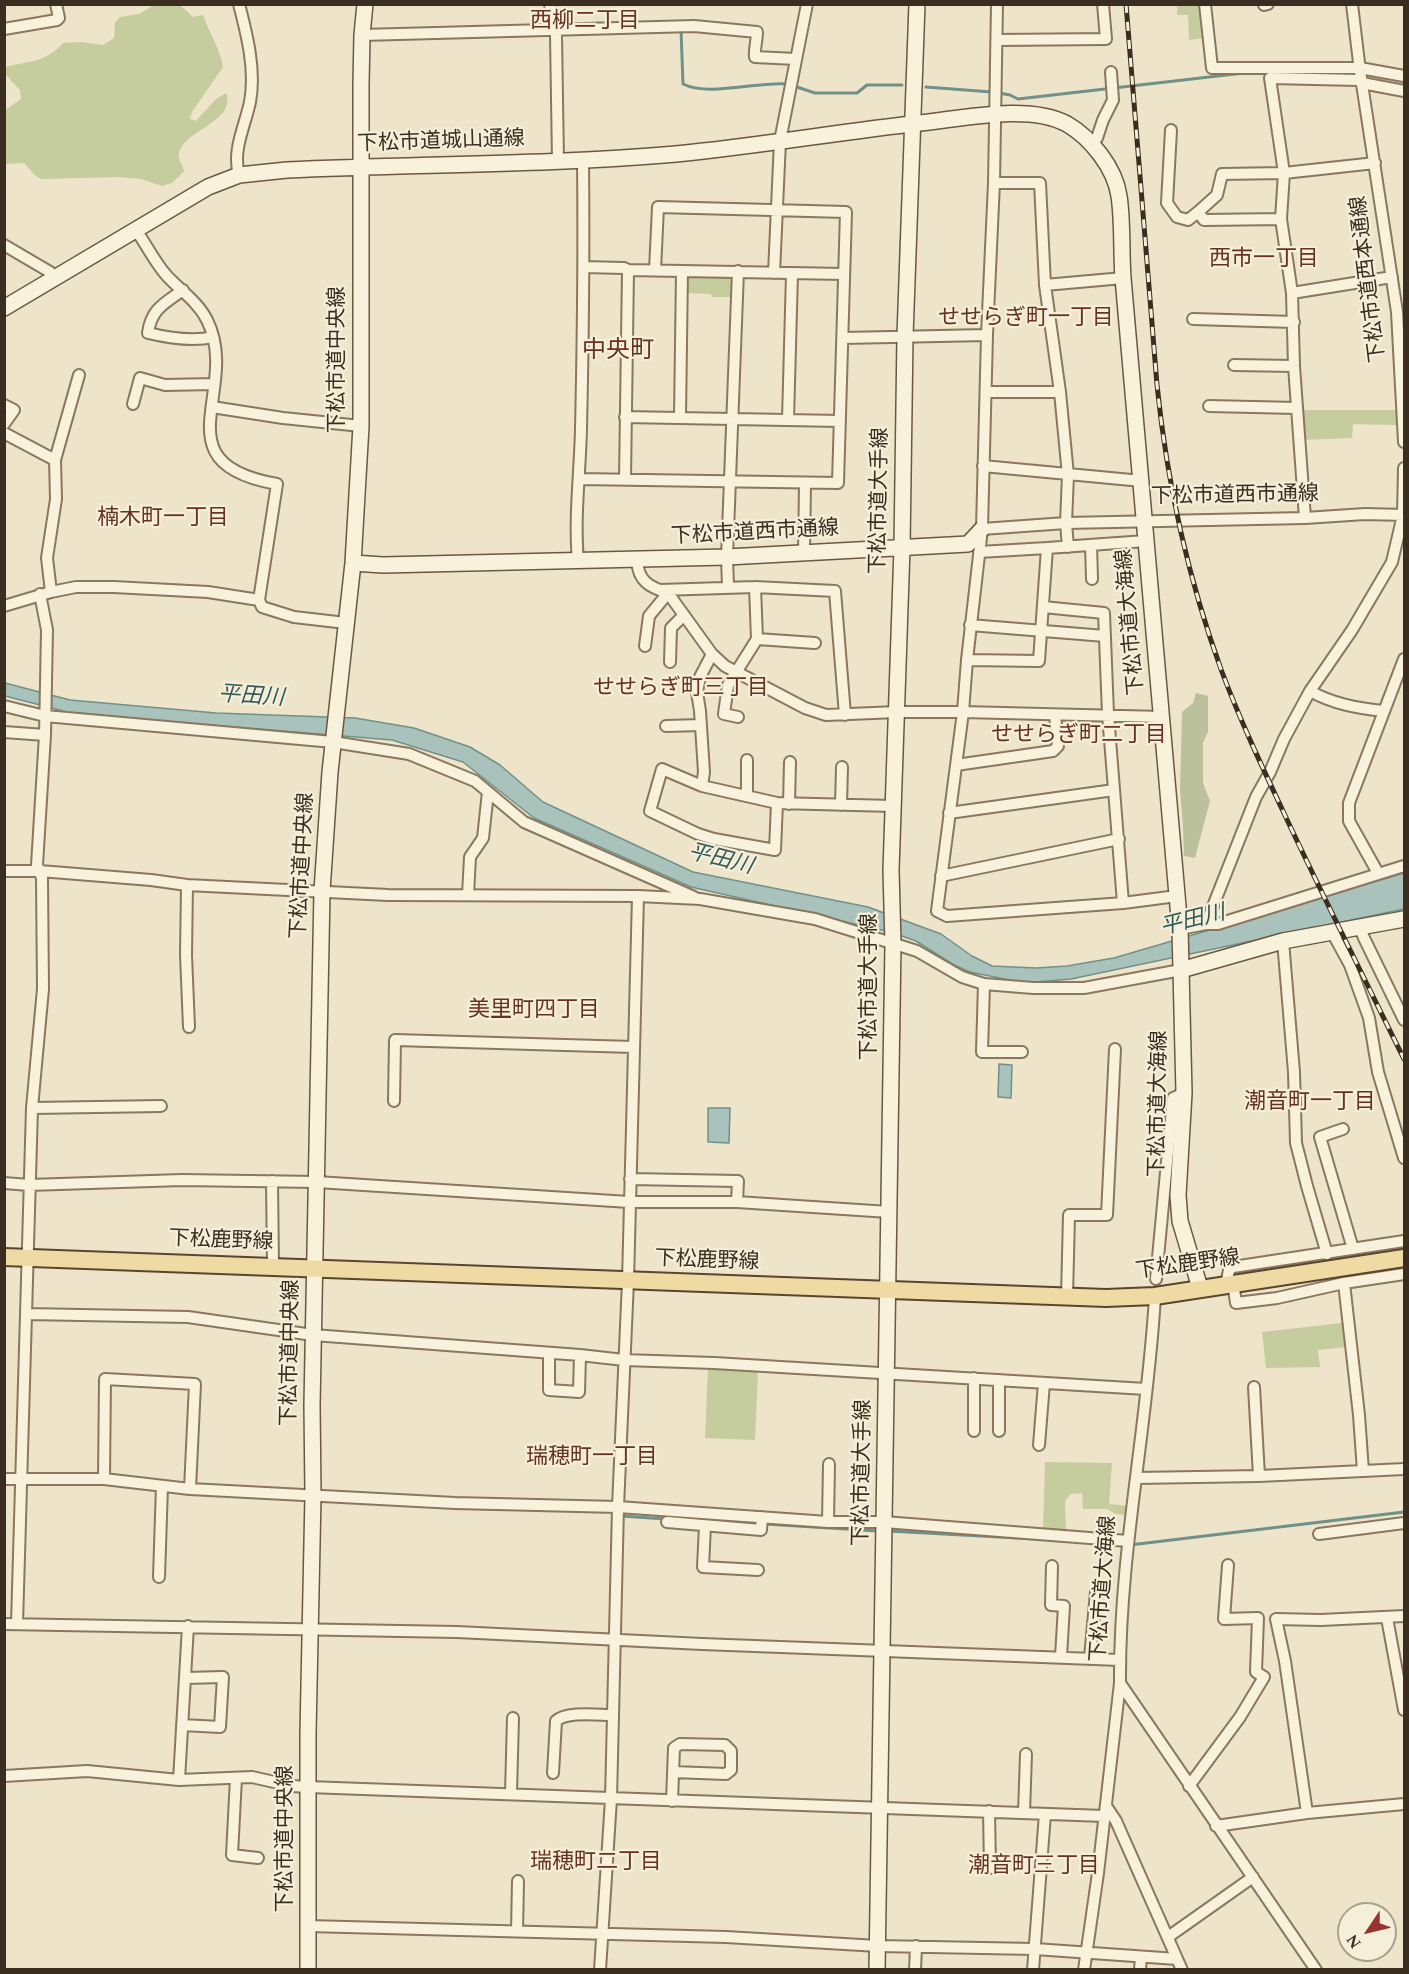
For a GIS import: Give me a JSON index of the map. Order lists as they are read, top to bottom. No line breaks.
{"streets":{"main road":["下松鹿野線"],"street":["下松市道城山通線","下松市道西本通線","下松市道中央線","下松市道西市通線","下松市道大手線","下松市道大海線"]},"crossings":[["下松市道城山通線","下松市道中央線"],["下松市道城山通線","下松市道大手線"],["下松市道城山通線","下松市道大海線"],["下松市道中央線","下松市道西市通線"],["下松市道中央線","下松鹿野線"],["下松市道西市通線","下松市道大手線"],["下松市道西市通線","下松市道大海線"],["下松市道大手線","下松市道大海線"],["下松市道大手線","下松鹿野線"],["下松市道大海線","下松鹿野線"]],"districts":["西柳二丁目","西市一丁目","せせらぎ町一丁目","中央町","楠木町一丁目","せせらぎ町三丁目","せせらぎ町二丁目","美里町四丁目","潮音町一丁目","瑞穂町一丁目","瑞穂町二丁目","潮音町三丁目"],"water":["平田川"],"north":"bottom left"}
